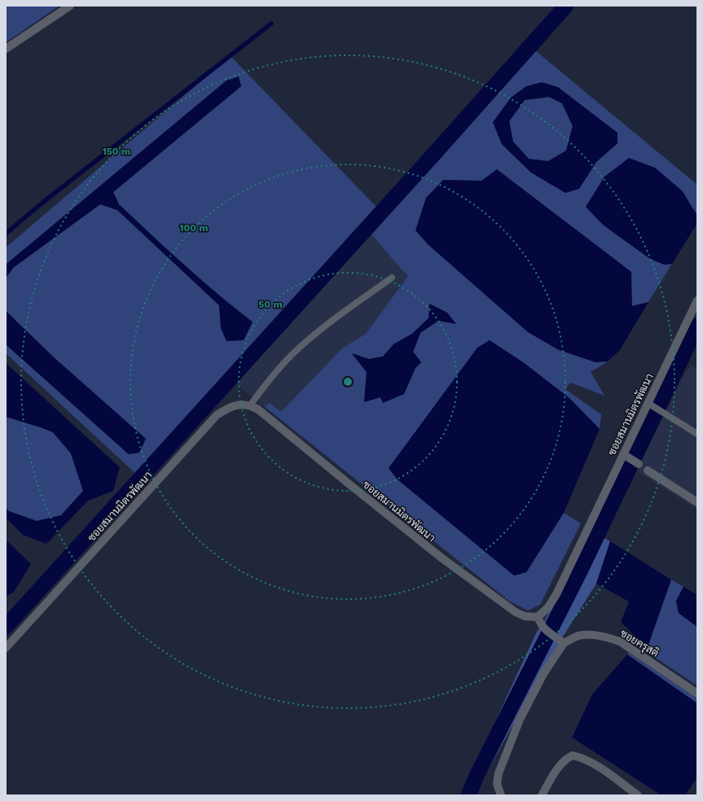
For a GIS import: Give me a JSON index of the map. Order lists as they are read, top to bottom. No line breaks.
{"streets":{"street":["ซอยสมานมิตรพัฒนา","ซอยครุสติ"]},"rings":["150 m","100 m","50 m"]}
